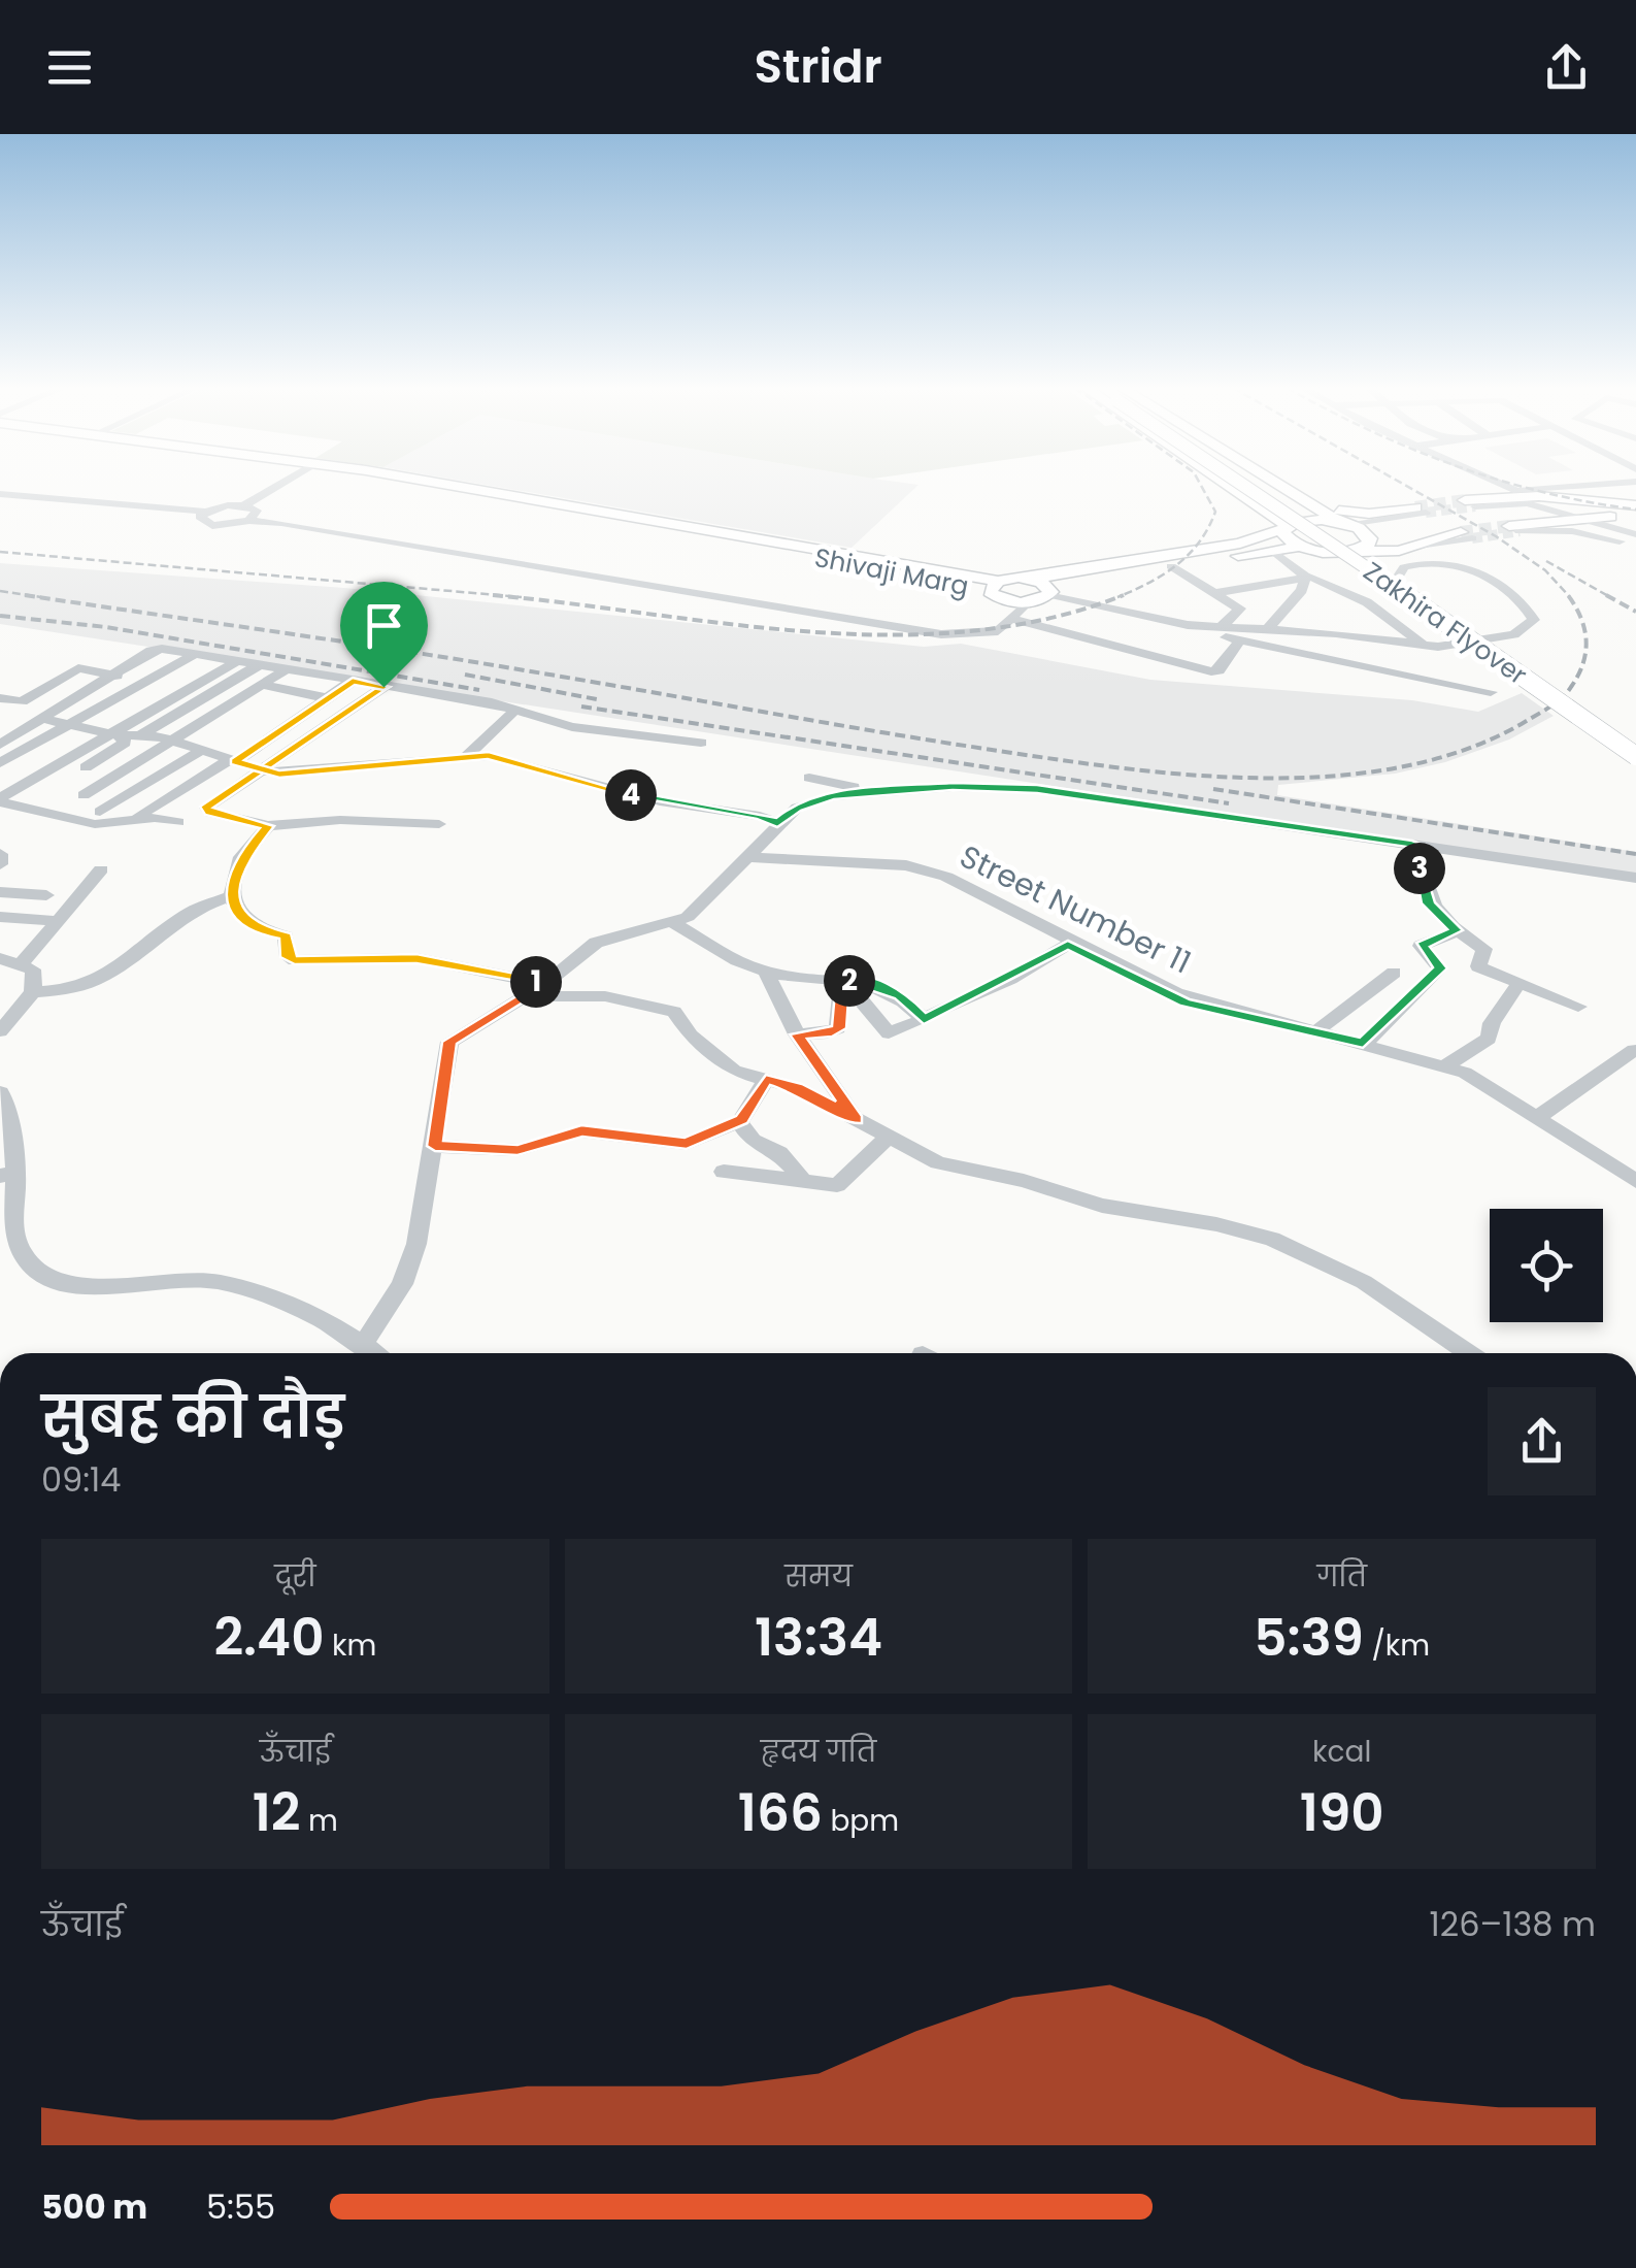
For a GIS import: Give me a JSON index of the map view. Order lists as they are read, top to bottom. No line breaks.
{"streets":{"main road":["Shivaji Marg","Zakhira Flyover"],"street":["Street Number 11"]},"page":{"header":"Stridr","pins":["4","3","2","1"],"heading":["सुबह की दौड़","09:14"],"stats":[["दूरी","2.40 km"],["समय","13:34"],["गति","5:39 /km"],["ऊँचाई","12 m"],["हृदय गति","166 bpm"],["kcal","190"]],"chart":["ऊँचाई","126–138 m"],"list":[{"name":"500 m","note":"5:55"}]}}
